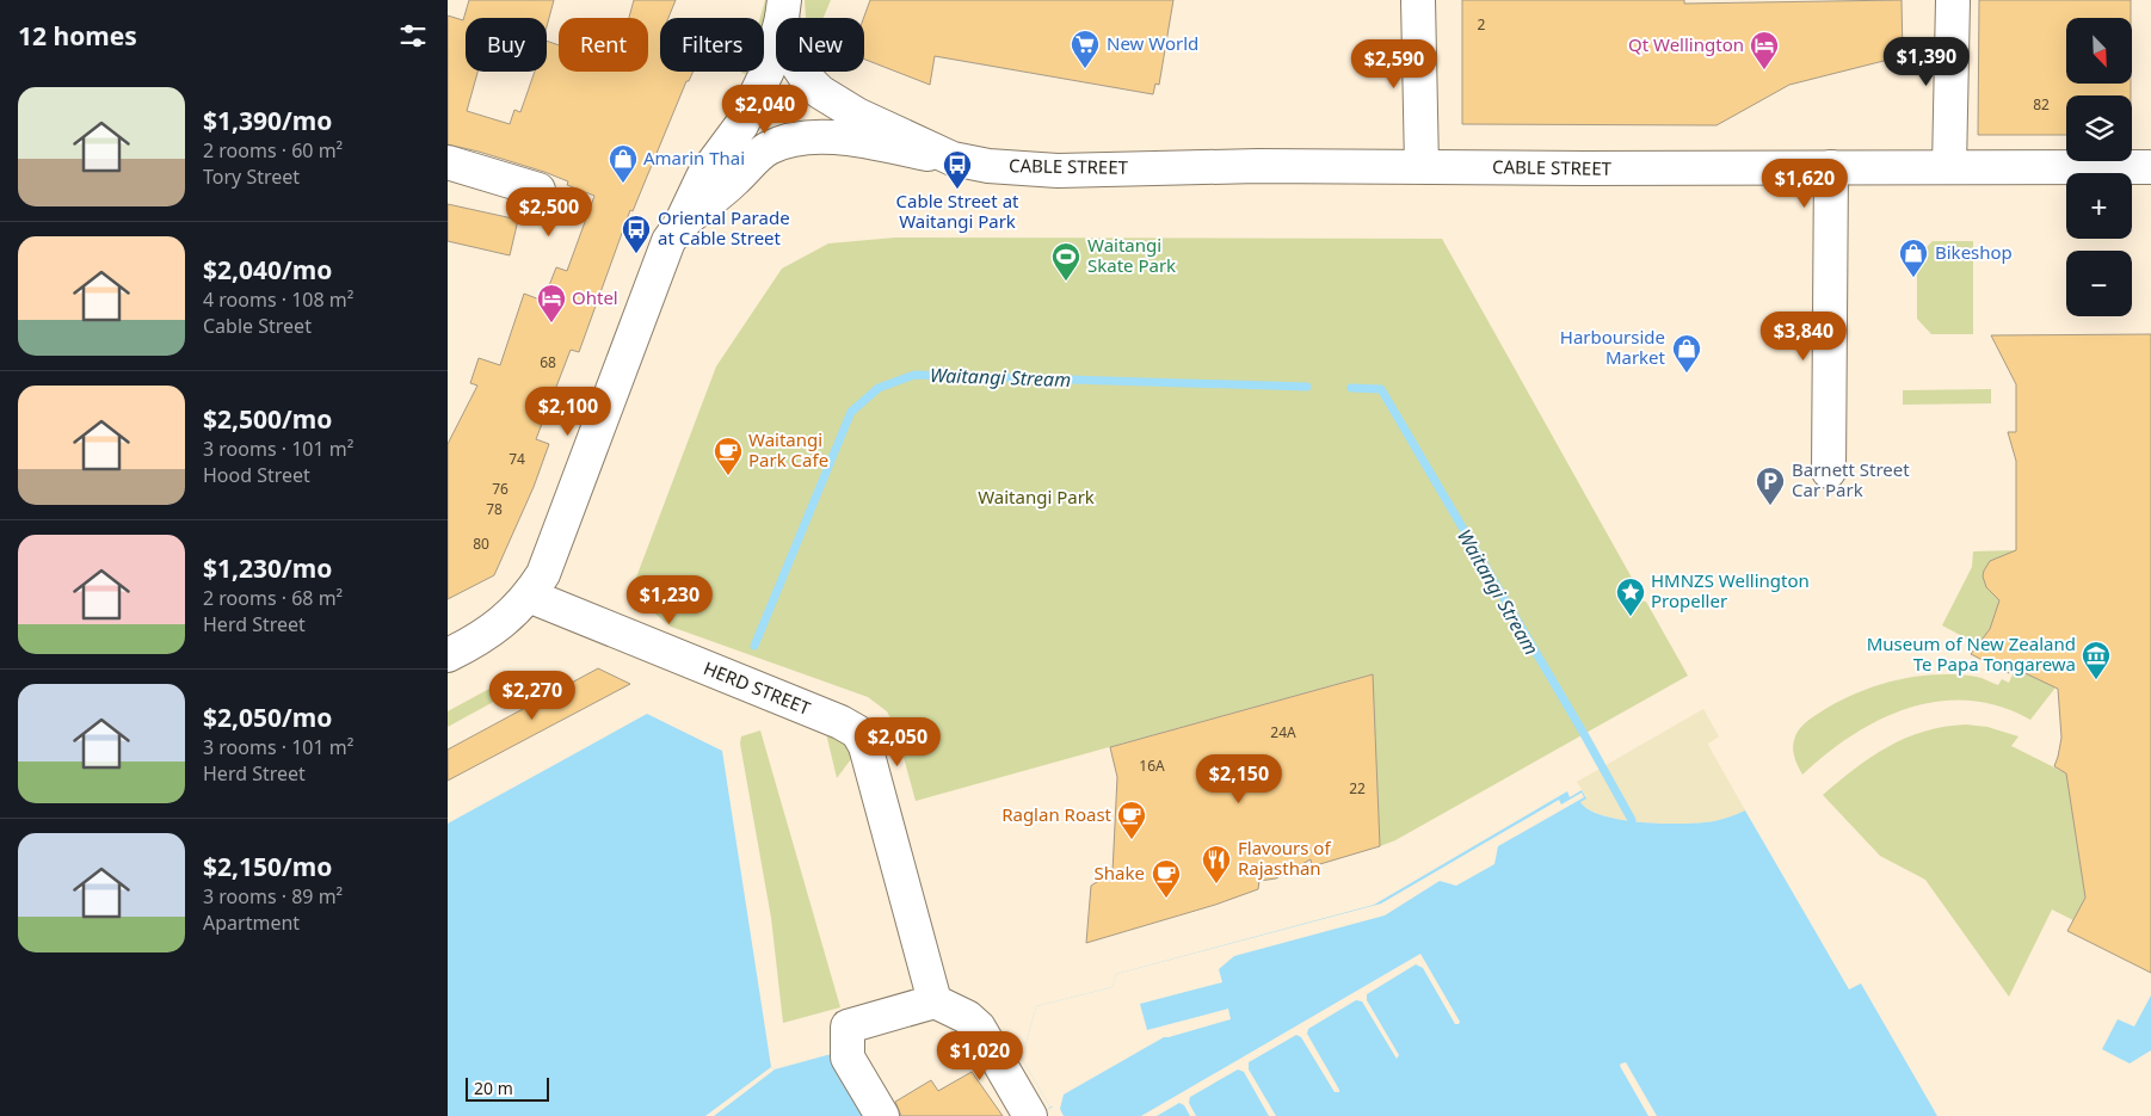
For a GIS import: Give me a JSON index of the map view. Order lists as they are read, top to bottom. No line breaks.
{"streets":{"main road":["CABLE STREET","HERD STREET"]},"water":["Waitangi Stream"],"parks":["Waitangi Park"],"places":{"supermarket":["New World"],"hotel":["Qt Wellington","Ohtel"],"shop":["Amarin Thai","Bikeshop","Harbourside Market"],"bus stop":["Cable Street at Waitangi Park","Oriental Parade at Cable Street"],"sports":["Waitangi Skate Park"],"cafe":["Waitangi Park Cafe","Raglan Roast","Shake"],"parking":["Barnett Street Car Park"],"place":["HMNZS Wellington Propeller"],"museum":["Museum of New Zealand Te Papa Tongarewa"],"restaurant":["Flavours of Rajasthan"]},"house_numbers":["2","82","68","74","76","78","80","24A","16A","22"],"scale_bar":"20 m","north":"bottom right","page":{"heading":"12 homes","map_buttons":["+","−"],"chip":["Buy","Rent","Filters","New"],"price":["$1,390","$2,590","$2,040","$1,620","$2,500","$3,840","$2,100","$1,230","$2,270","$2,050","$2,150","$1,020"],"list":[{"name":"$1,390/mo","note":"2 rooms · 60 m² · Tory Street"},{"name":"$2,040/mo","note":"4 rooms · 108 m² · Cable Street"},{"name":"$2,500/mo","note":"3 rooms · 101 m² · Hood Street"},{"name":"$1,230/mo","note":"2 rooms · 68 m² · Herd Street"},{"name":"$2,050/mo","note":"3 rooms · 101 m² · Herd Street"},{"name":"$2,150/mo","note":"3 rooms · 89 m² · Apartment"}],"scale":"20 m"}}
